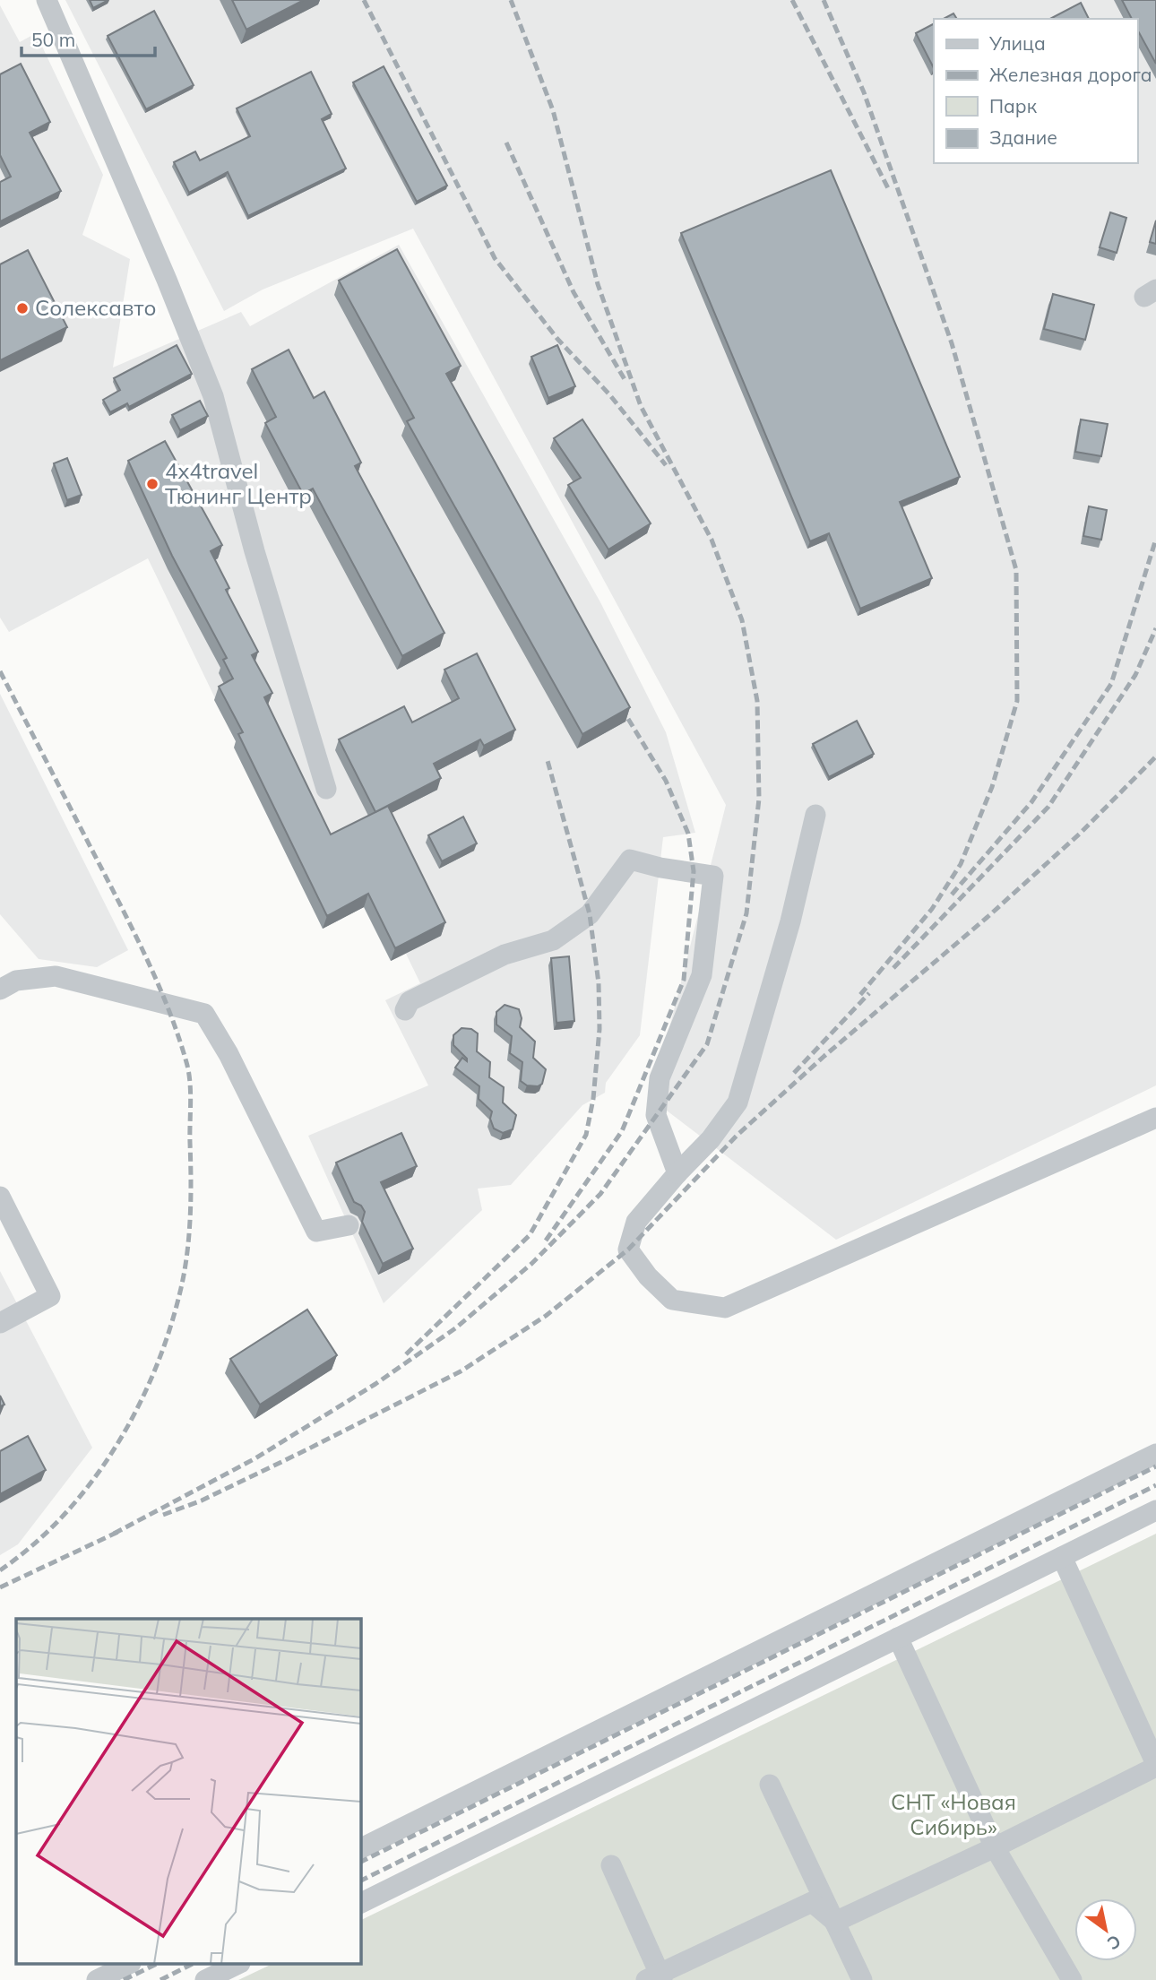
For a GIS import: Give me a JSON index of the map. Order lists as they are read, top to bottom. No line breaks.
{"parks":["СНТ «Новая Сибирь»"],"places":["Солексавто","4x4travel Тюнинг Центр"],"legend":["Улица","Железная дорога","Парк","Здание"],"scale_bar":"50 m","north":"bottom right"}
